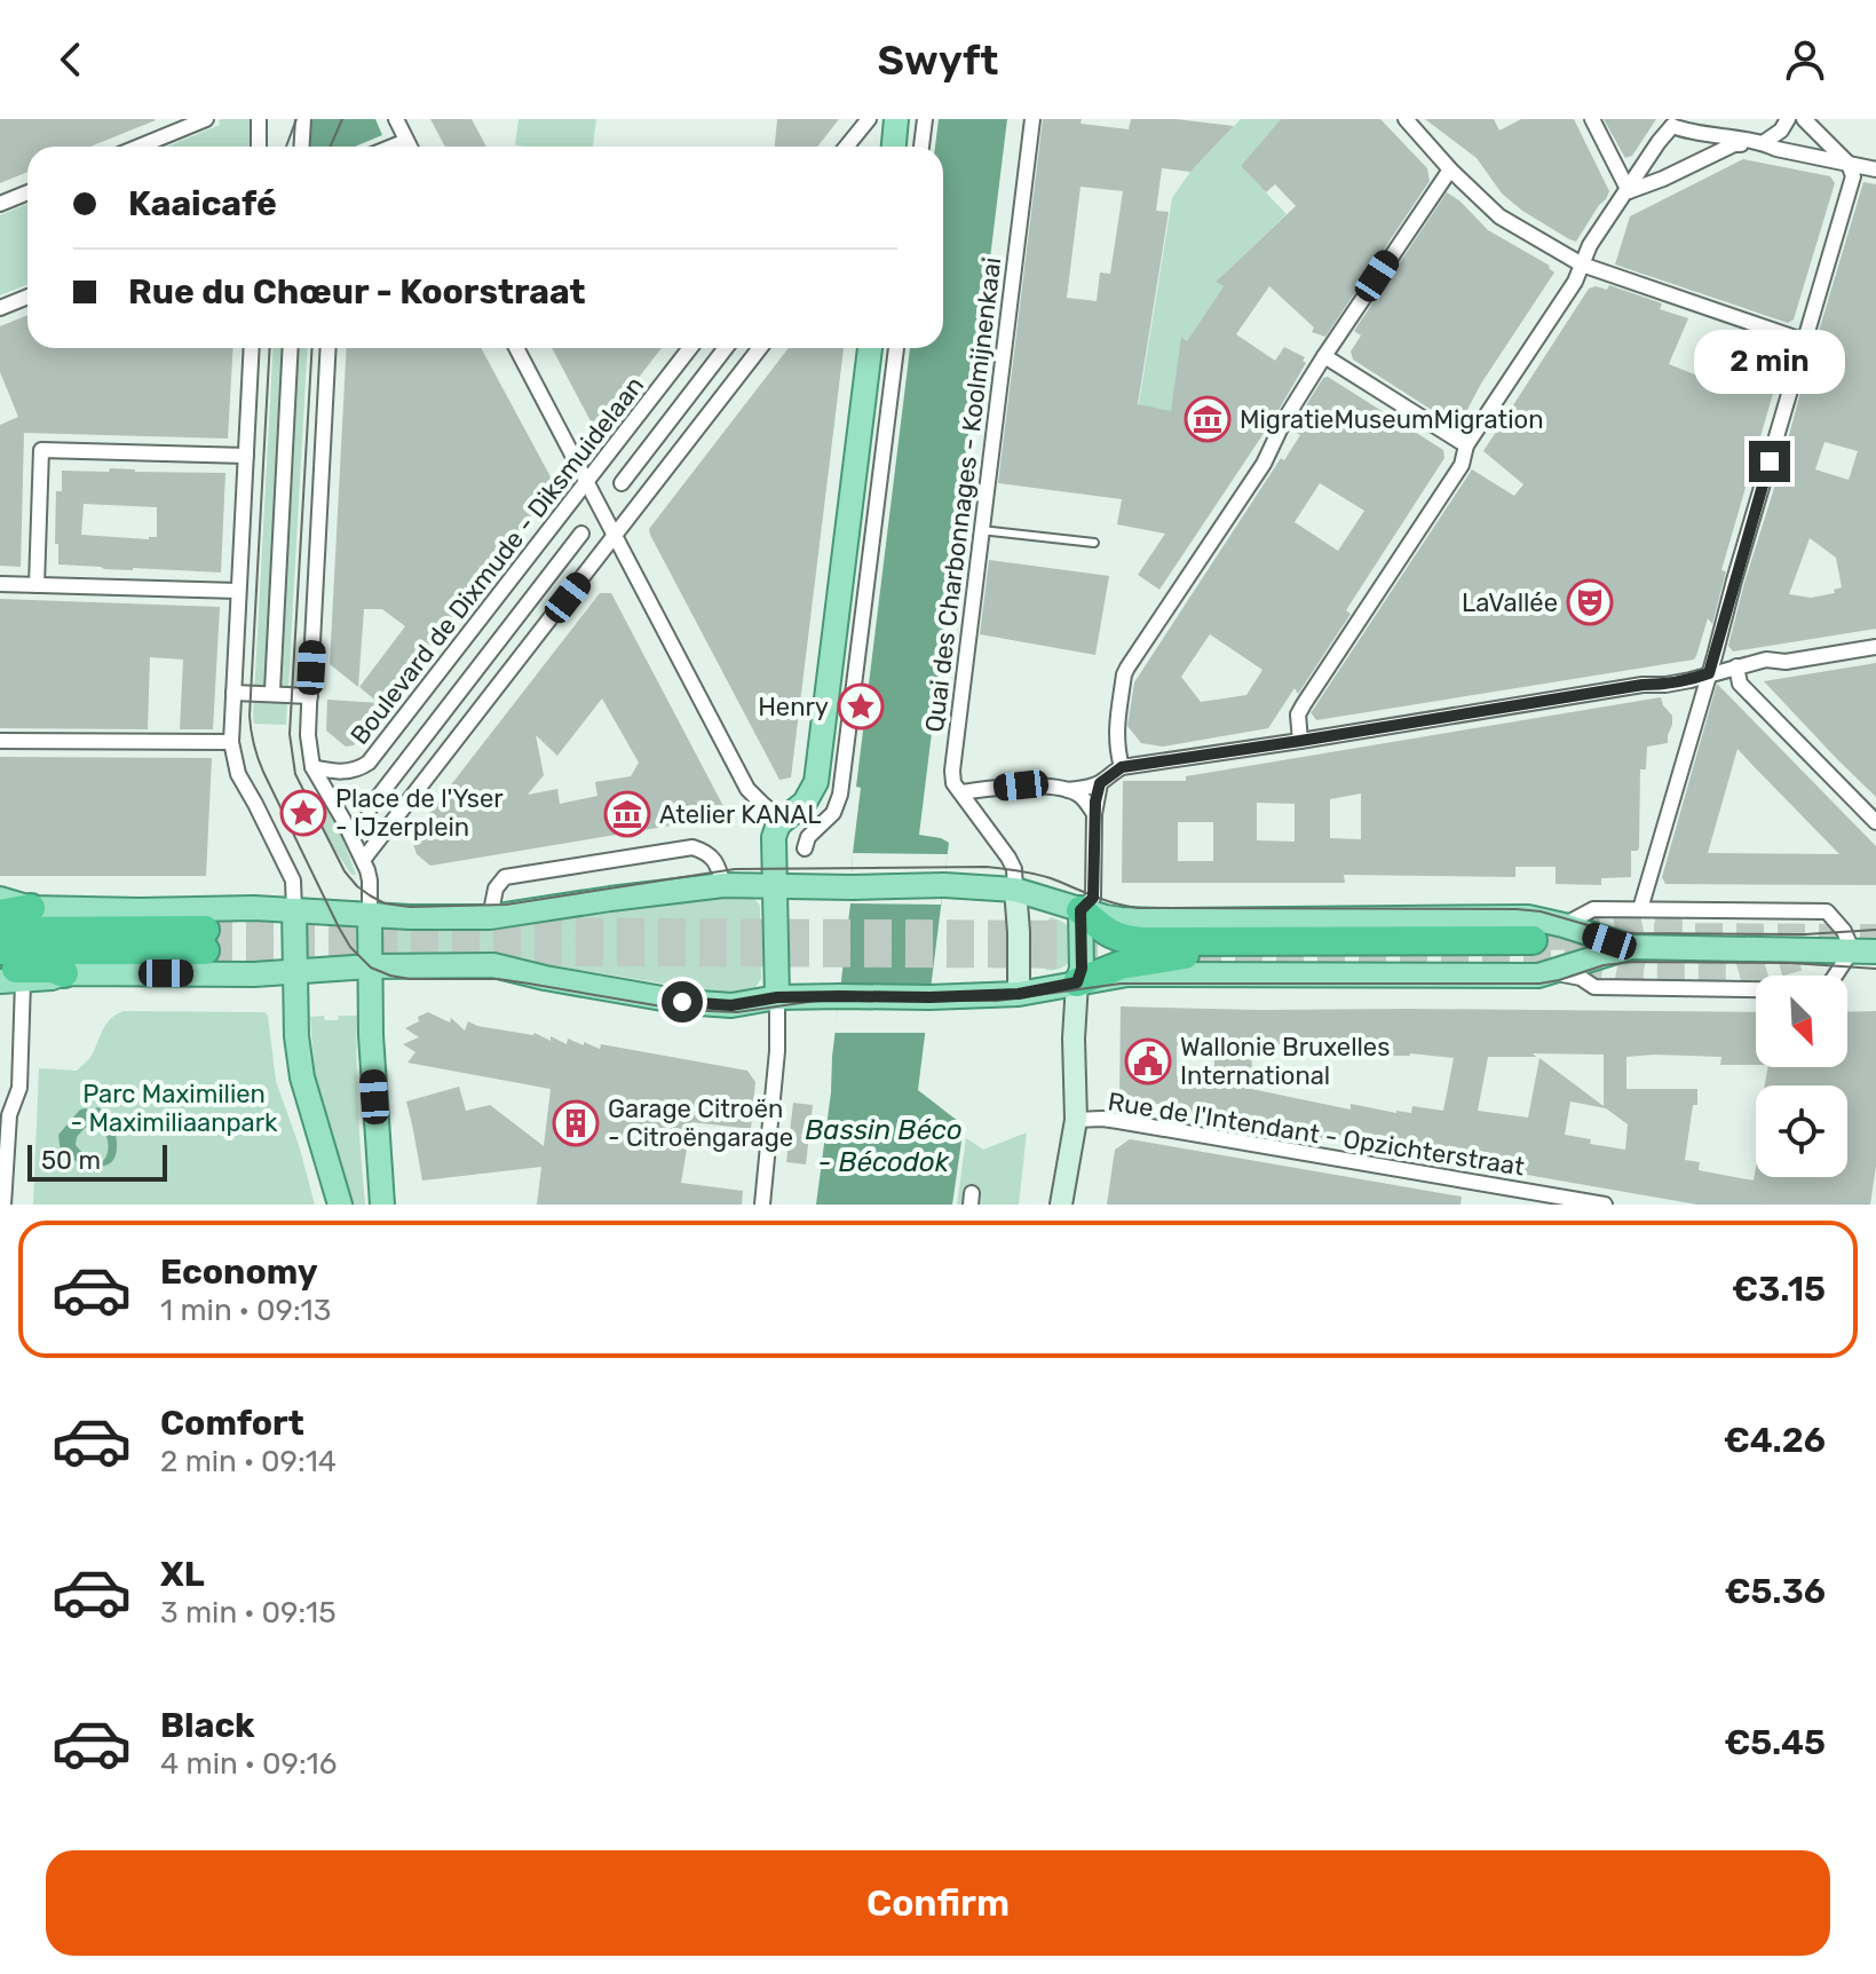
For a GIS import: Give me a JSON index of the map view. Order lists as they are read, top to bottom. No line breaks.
{"streets":{"street":["Quai des Charbonnages - Koolmijnenkaai","Boulevard de Dixmude - Diksmuidelaan","Rue de l'Intendant - Opzichterstraat"]},"water":["Bassin Béco - Bécodok"],"parks":["Parc Maximilien - Maximiliaanpark"],"places":{"museum":["MigratieMuseumMigration","Atelier KANAL"],"theatre":["LaVallée"],"place":["Henry","Place de l'Yser - IJzerplein"],"public building":["Wallonie Bruxelles International"],"building":["Garage Citroën - Citroëngarage"]},"scale_bar":"50 m","north":"bottom right","page":{"header":"Swyft","banner":["Kaaicafé","Rue du Chœur - Koorstraat"],"bubble":"2 min","scale":"50 m","list":[{"name":"Economy","note":"1 min · 09:13","value":"€3.15"},{"name":"Comfort","note":"2 min · 09:14","value":"€4.26"},{"name":"XL","note":"3 min · 09:15","value":"€5.36"},{"name":"Black","note":"4 min · 09:16","value":"€5.45"}],"buttons":"Confirm"}}
